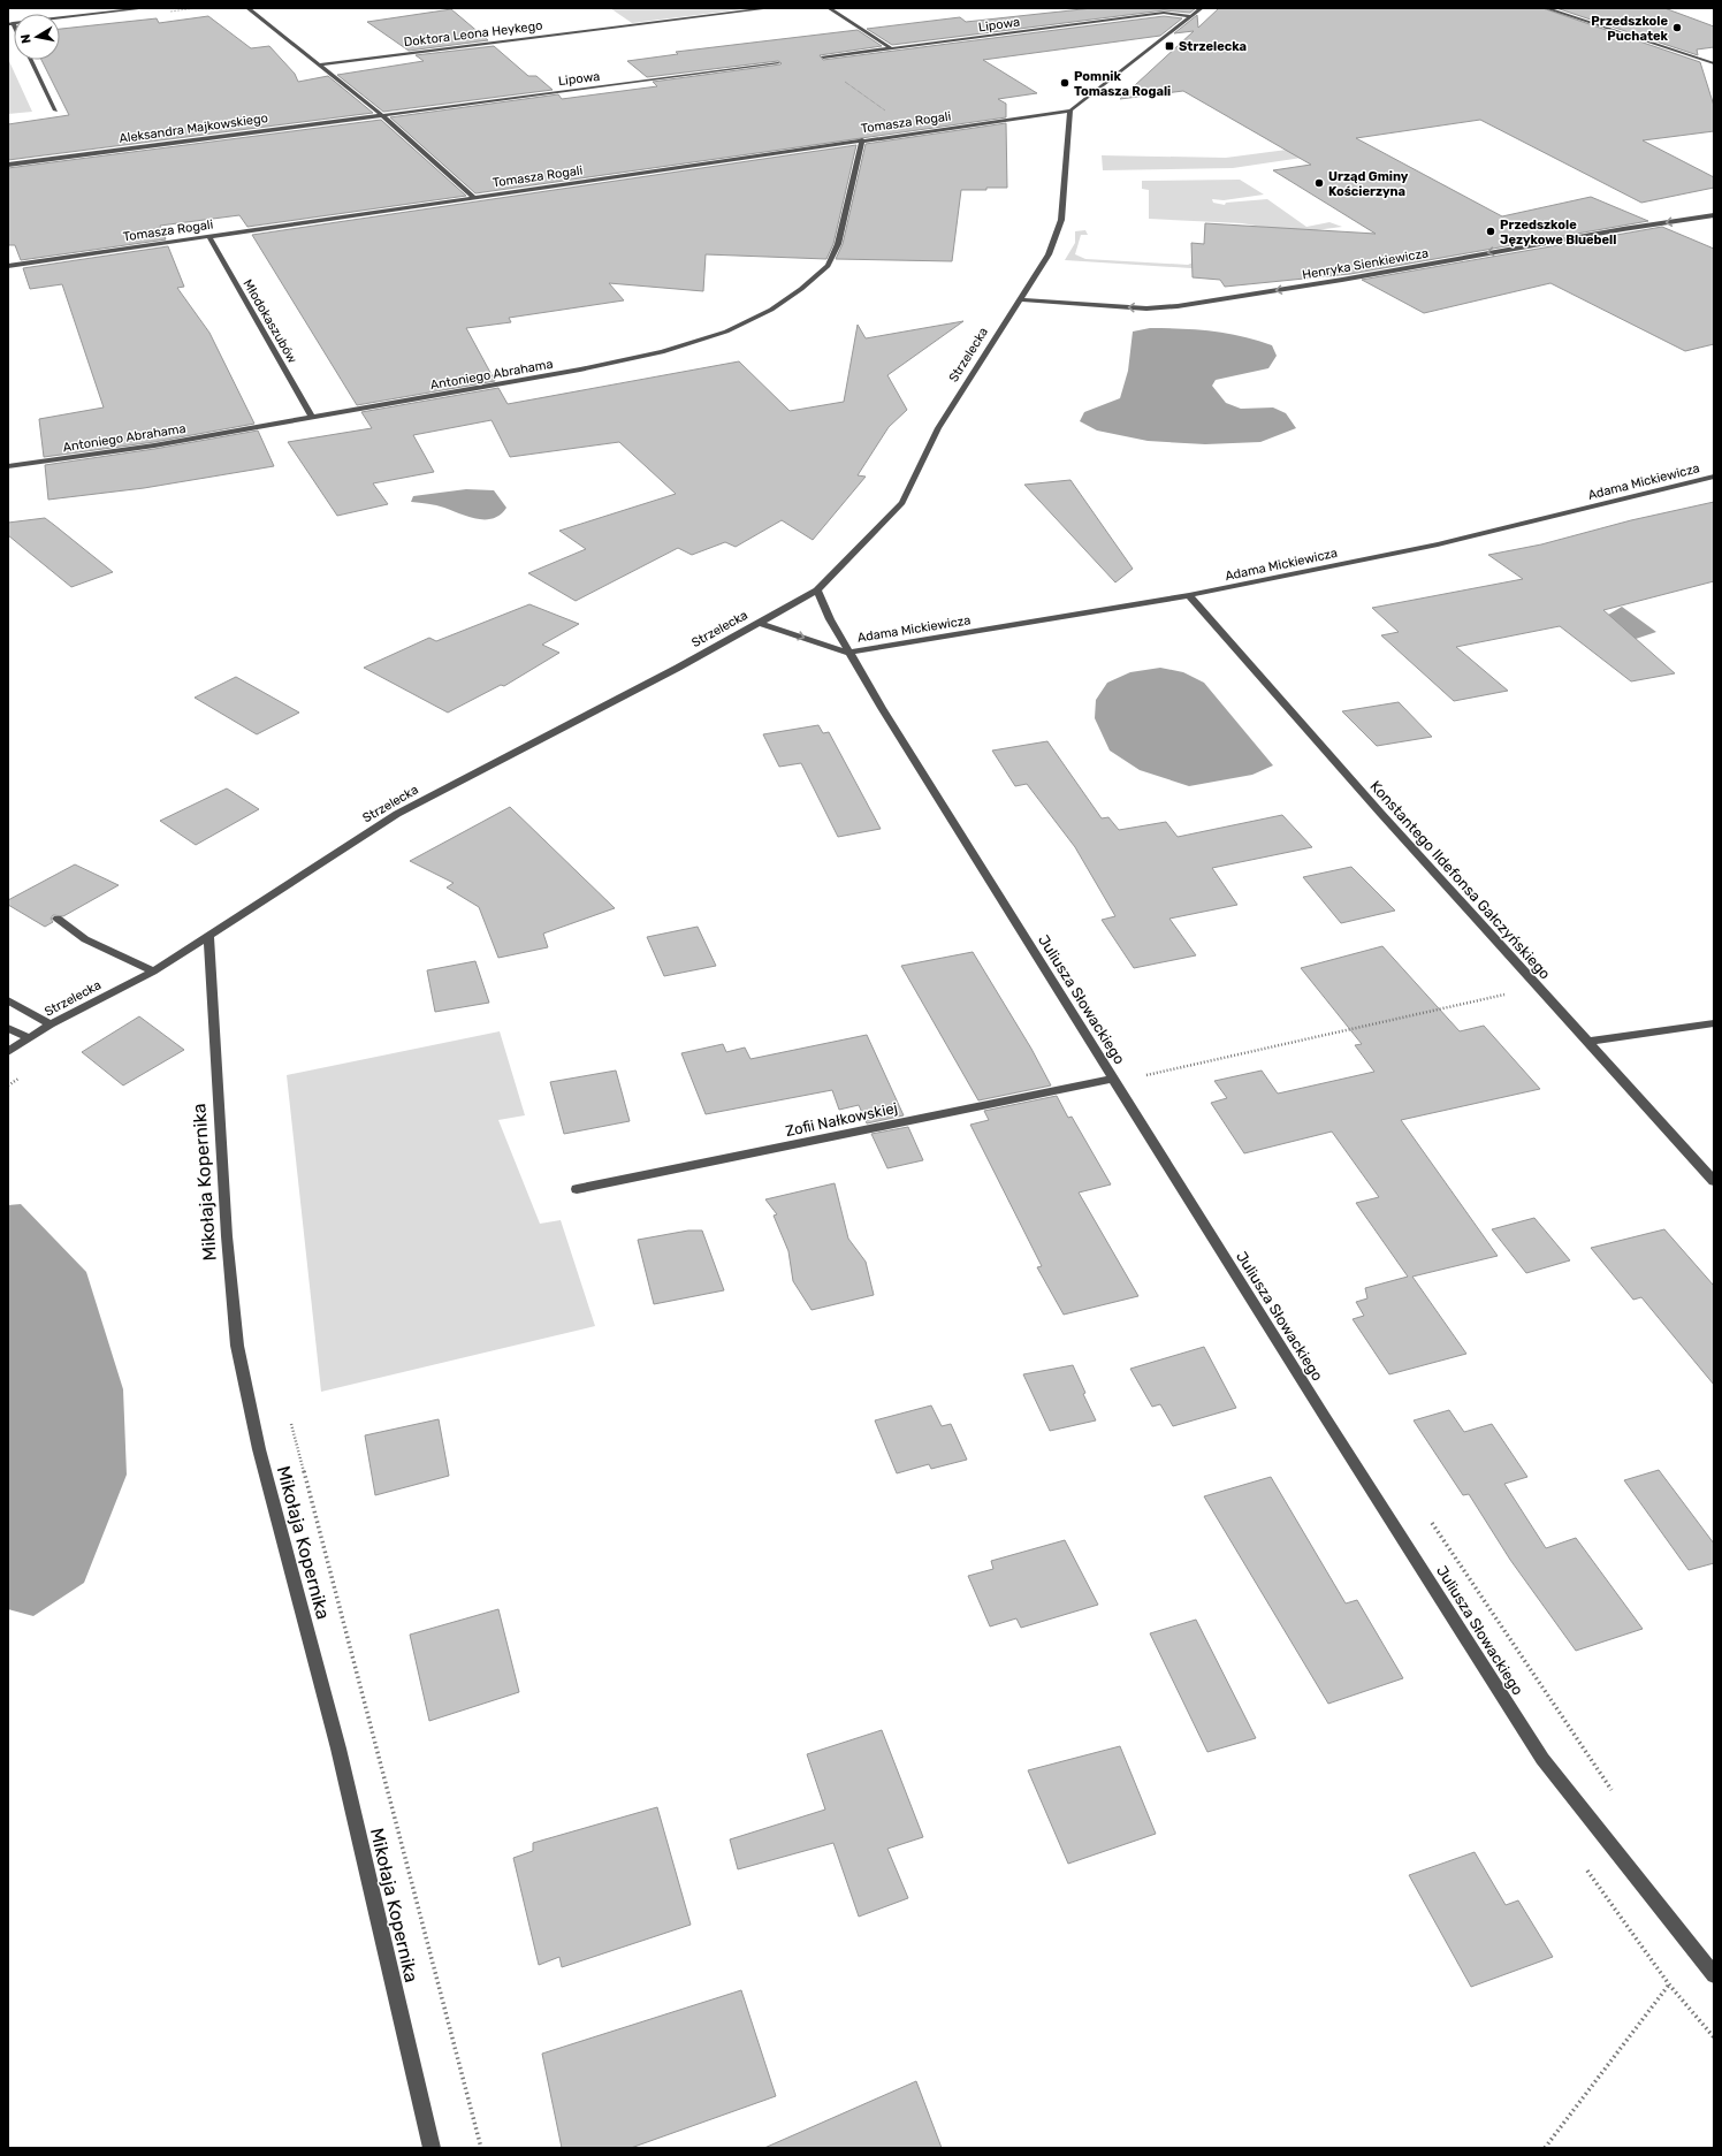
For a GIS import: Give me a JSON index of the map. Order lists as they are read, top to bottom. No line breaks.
{"streets":{"street":["Lipowa","Doktora Leona Heykego","Tomasza Rogali","Aleksandra Majkowskiego","Henryka Sienkiewicza","Młodokaszubów","Strzelecka","Antoniego Abrahama","Adama Mickiewicza","Konstantego Ildefonsa Gałczyńskiego","Juliusza Słowackiego","Zofii Nałkowskiej","Mikołaja Kopernika"]},"crossings":[["Lipowa","Aleksandra Majkowskiego"],["Tomasza Rogali","Młodokaszubów"],["Tomasza Rogali","Strzelecka"],["Tomasza Rogali","Antoniego Abrahama"],["Henryka Sienkiewicza","Strzelecka"],["Młodokaszubów","Antoniego Abrahama"],["Strzelecka","Juliusza Słowackiego"],["Strzelecka","Mikołaja Kopernika"],["Adama Mickiewicza","Konstantego Ildefonsa Gałczyńskiego"],["Adama Mickiewicza","Juliusza Słowackiego"],["Juliusza Słowackiego","Zofii Nałkowskiej"]],"one_way":["Henryka Sienkiewicza"],"places":{"other":["Przedszkole Puchatek","Pomnik Tomasza Rogali","Urząd Gminy Kościerzyna","Przedszkole Językowe Bluebell"],"transit":["Strzelecka"]},"north":"left"}
